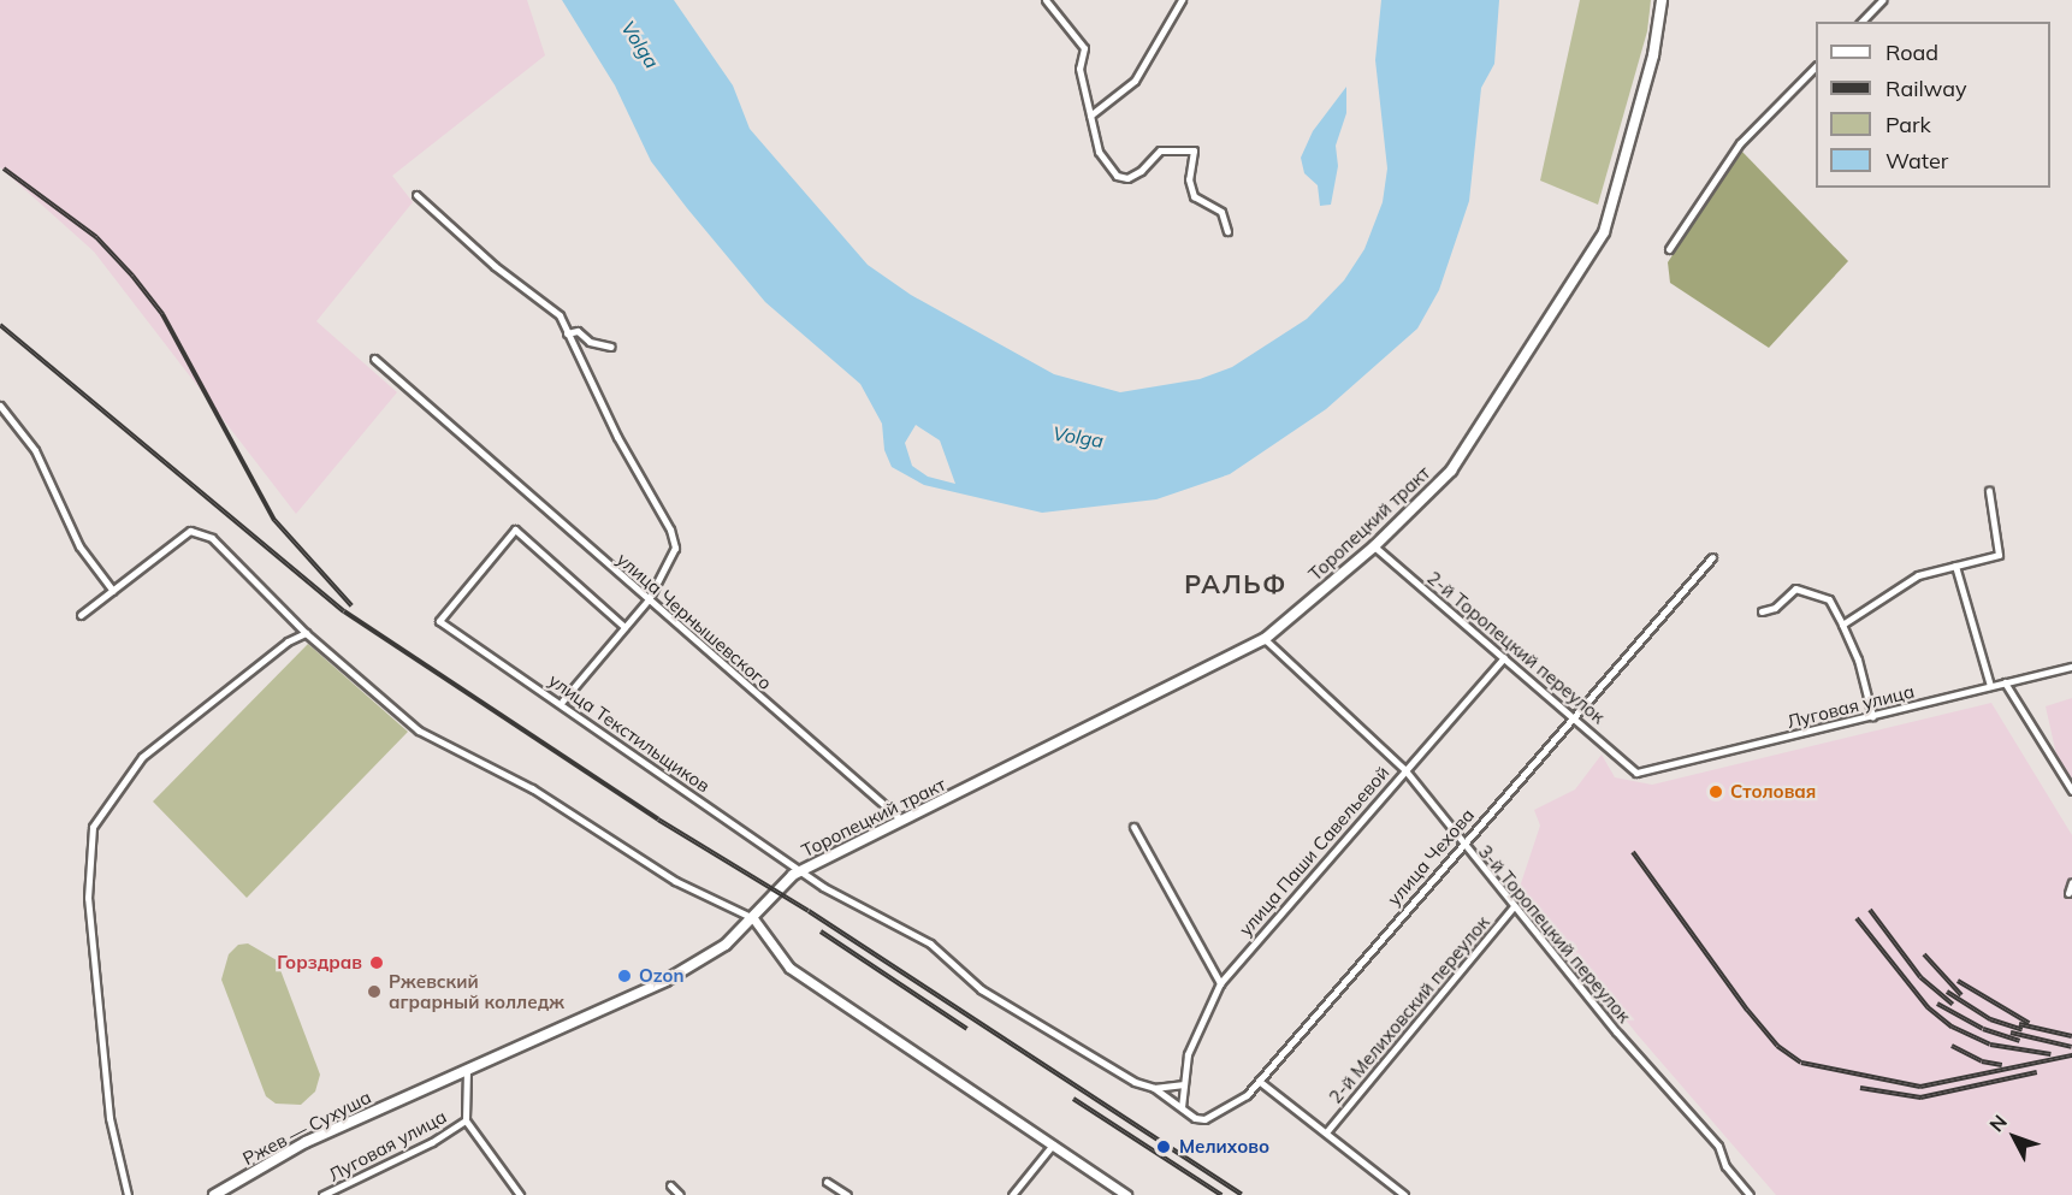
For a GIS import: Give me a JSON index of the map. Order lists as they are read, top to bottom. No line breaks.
{"streets":{"main road":["Торопецкий тракт","Ржев — Сухуша"],"street":["улица Чернышевского","2-й Торопецкий переулок","Луговая улица","улица Текстильщиков","улица Паши Савельевой","улица Чехова","3-й Торопецкий переулок","2-й Мелиховский переулок"]},"crossings":[["Торопецкий тракт","улица Чернышевского"],["Торопецкий тракт","2-й Торопецкий переулок"],["Торопецкий тракт","улица Текстильщиков"],["Торопецкий тракт","3-й Торопецкий переулок"],["2-й Торопецкий переулок","Луговая улица"],["2-й Торопецкий переулок","улица Паши Савельевой"],["2-й Торопецкий переулок","улица Чехова"],["улица Паши Савельевой","улица Чехова"],["улица Паши Савельевой","3-й Торопецкий переулок"],["улица Чехова","3-й Торопецкий переулок"],["3-й Торопецкий переулок","2-й Мелиховский переулок"]],"districts":["РАЛЬФ"],"water":["Volga"],"places":["Столовая","Горздрав","Ozon","Ржевский аграрный колледж","Мелихово"],"legend":["Road","Railway","Park","Water"],"north":"top left"}
